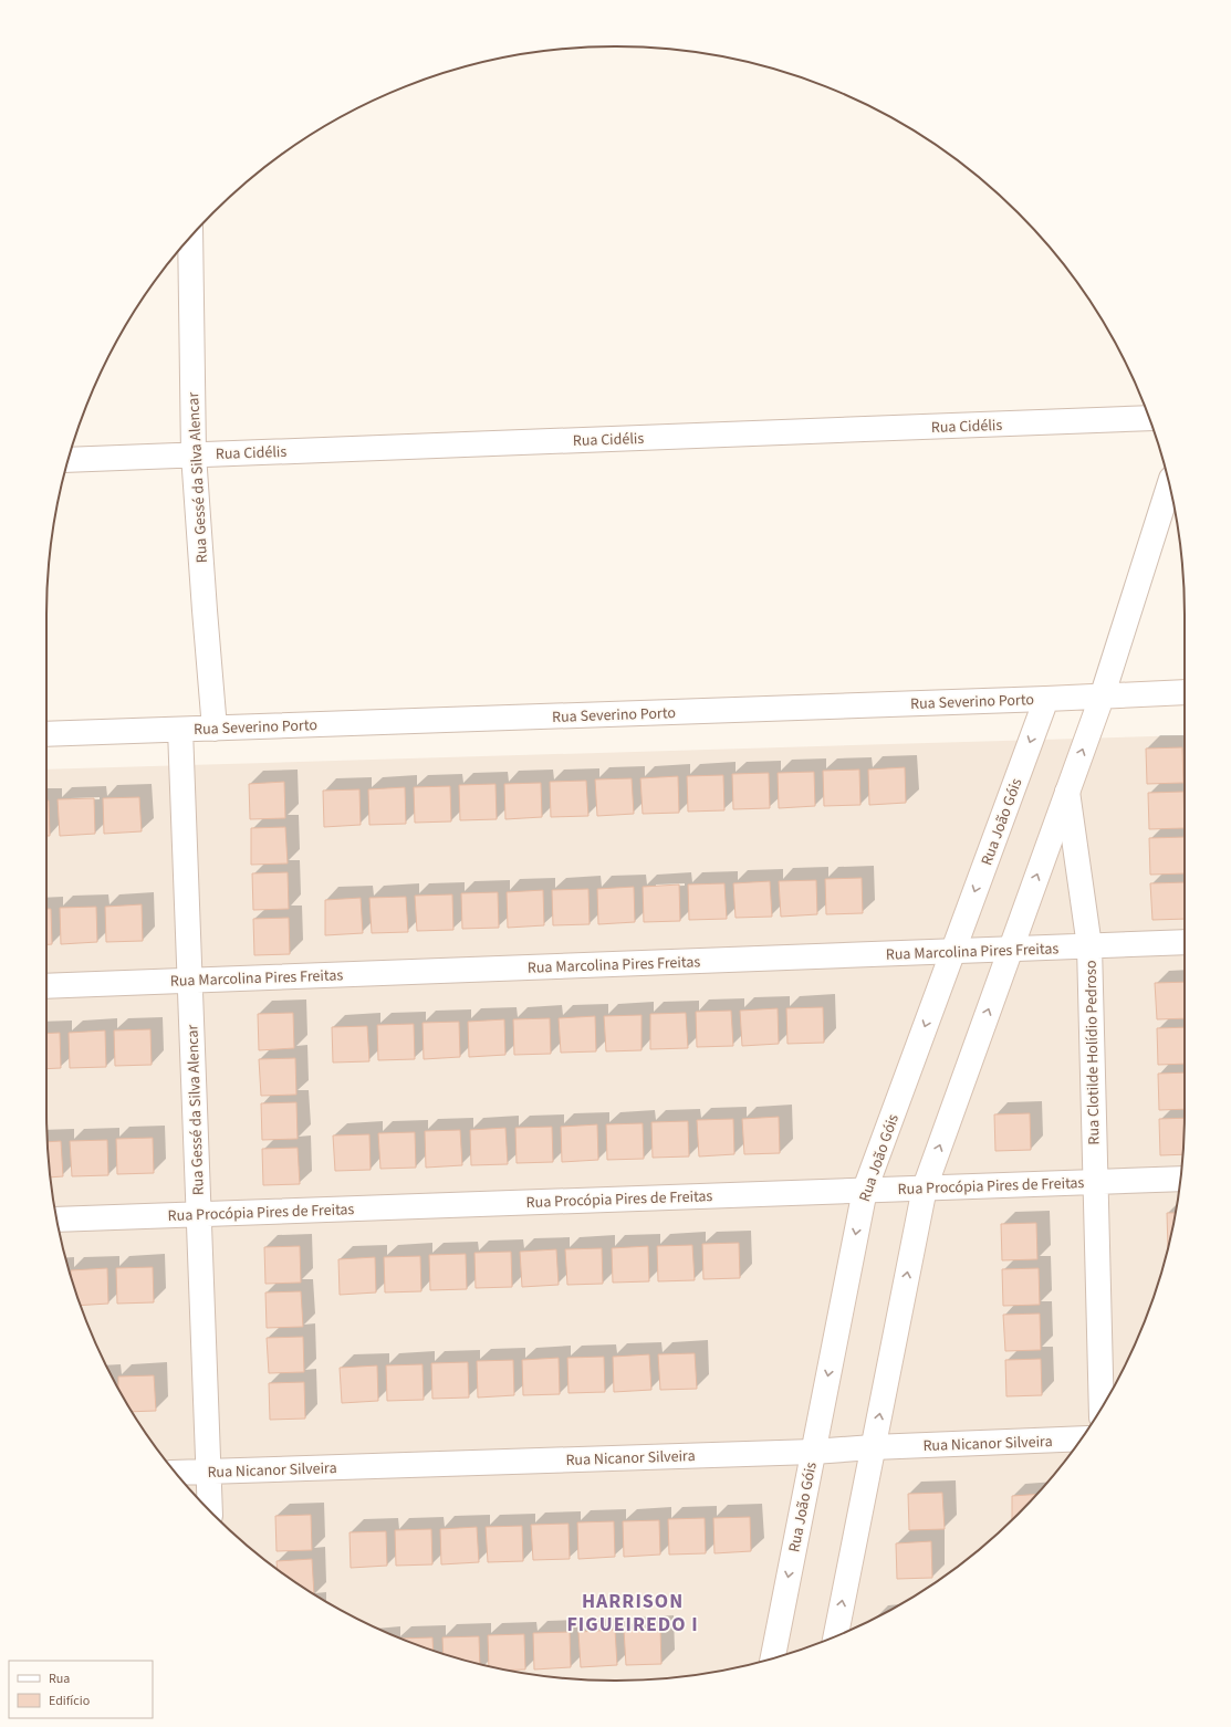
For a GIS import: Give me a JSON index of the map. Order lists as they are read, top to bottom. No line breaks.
{"streets":{"street":["Rua Cidélis","Rua Gessé da Silva Alencar","Rua Severino Porto","Rua João Góis","Rua Marcolina Pires Freitas","Rua Clotilde Holídio Pedroso","Rua Procópia Pires de Freitas","Rua Nicanor Silveira"]},"crossings":[["Rua Cidélis","Rua Gessé da Silva Alencar"],["Rua Gessé da Silva Alencar","Rua Severino Porto"],["Rua Gessé da Silva Alencar","Rua Marcolina Pires Freitas"],["Rua Gessé da Silva Alencar","Rua Procópia Pires de Freitas"],["Rua Gessé da Silva Alencar","Rua Nicanor Silveira"],["Rua Severino Porto","Rua João Góis"],["Rua Severino Porto","Rua Clotilde Holídio Pedroso"],["Rua João Góis","Rua Marcolina Pires Freitas"],["Rua João Góis","Rua Procópia Pires de Freitas"],["Rua João Góis","Rua Nicanor Silveira"],["Rua Marcolina Pires Freitas","Rua Clotilde Holídio Pedroso"],["Rua Clotilde Holídio Pedroso","Rua Procópia Pires de Freitas"]],"districts":["HARRISON FIGUEIREDO I"],"legend":["Rua","Edifício"]}
